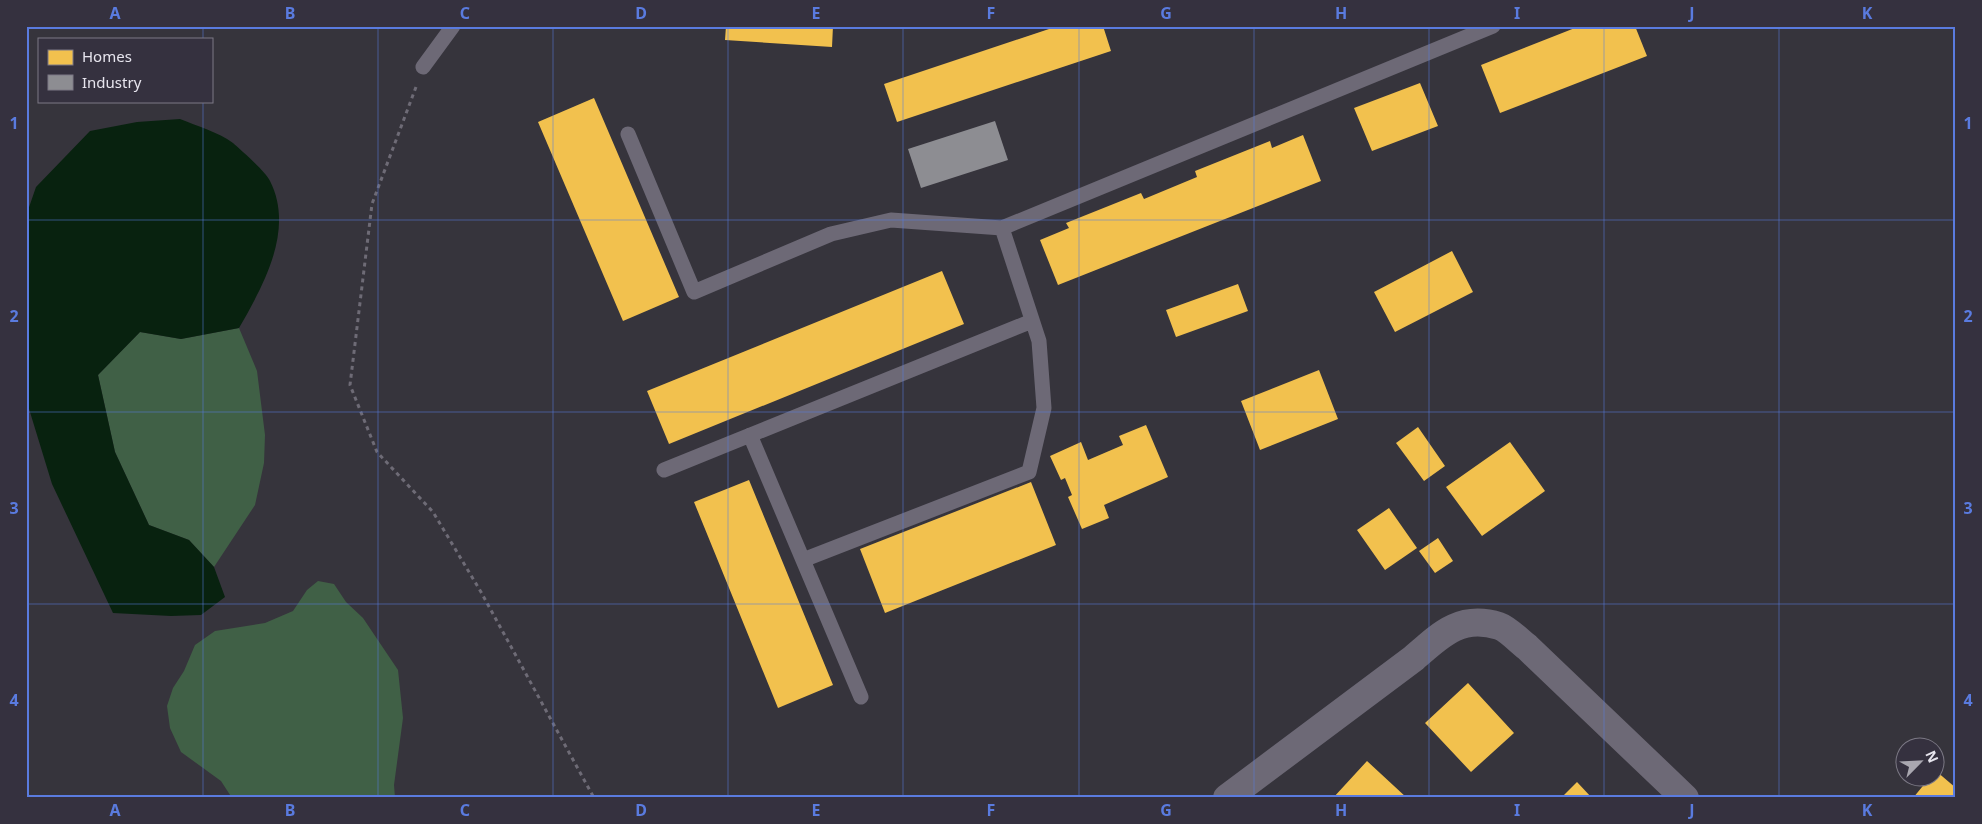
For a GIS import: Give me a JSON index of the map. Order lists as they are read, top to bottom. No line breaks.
{"legend":["Homes","Industry"],"north":"top right","grid":{"columns":["A","B","C","D","E","F","G","H","I","J","K"],"rows":["1","2","3","4"]}}
